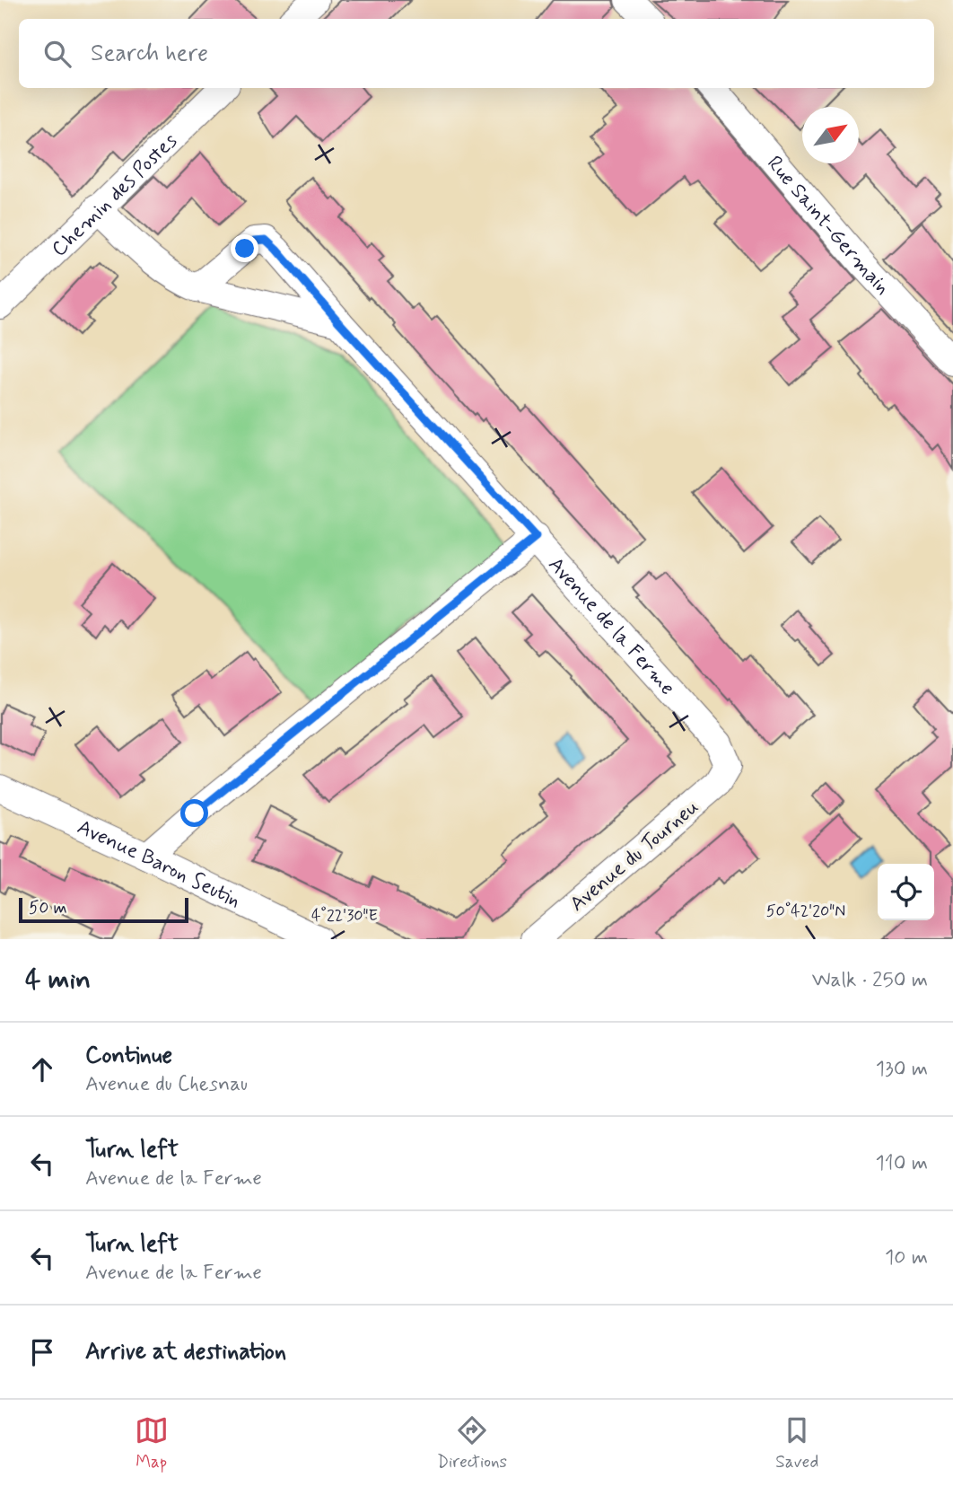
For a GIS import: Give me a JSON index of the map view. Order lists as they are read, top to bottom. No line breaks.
{"streets":{"street":["Chemin des Postes","Rue Saint-Germain","Avenue de la Ferme","Avenue du Tourneu","Avenue Baron Seutin"]},"crossings":[["Avenue de la Ferme","Avenue du Tourneu"]],"scale_bar":"50 m","north":"top right","page":{"search":"Search here","scale":"50 m","heading":["4 min","Walk · 250 m"],"list":[["Continue","Avenue du Chesnau","130 m"],["Turn left","Avenue de la Ferme","110 m"],["Turn left","Avenue de la Ferme","10 m"],"Arrive at destination"],"nav":["Map","Directions","Saved"]},"coordinates":["50°42'20\"N","4°22'30\"E"]}
